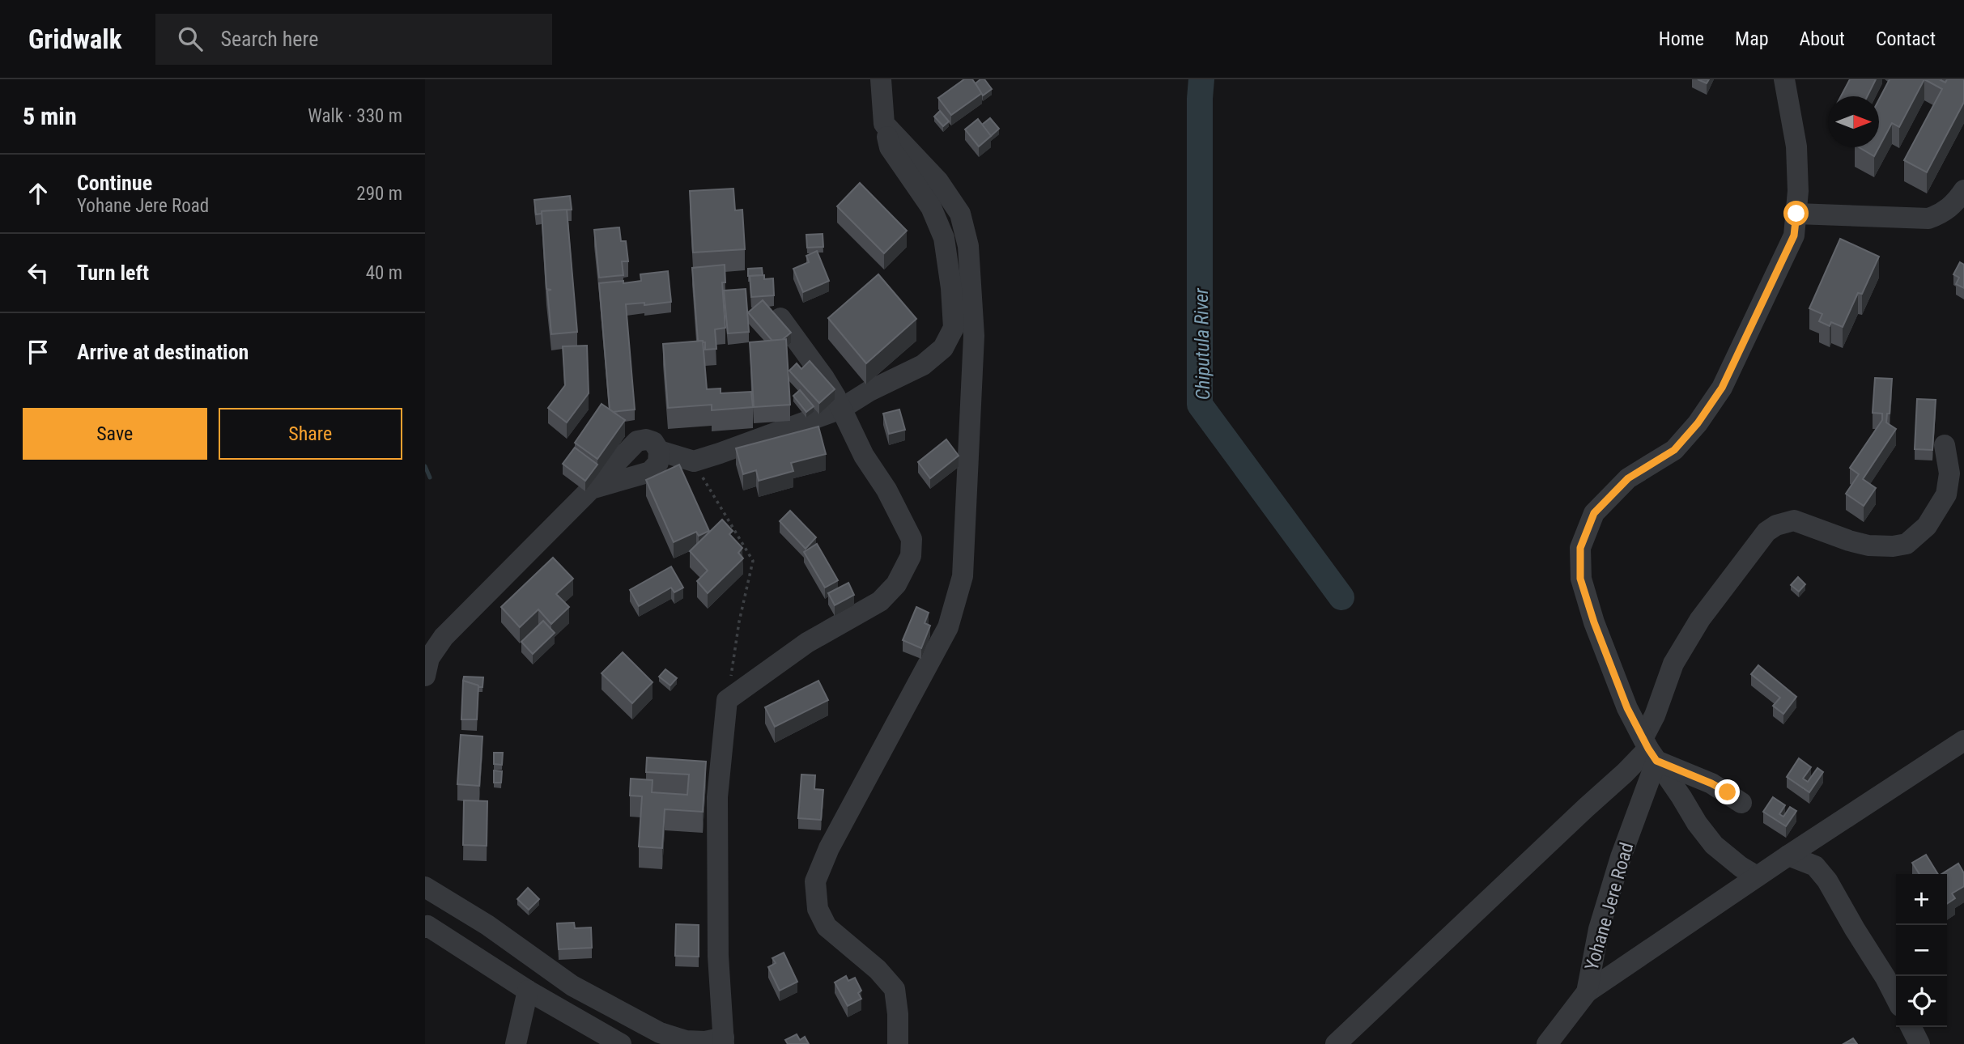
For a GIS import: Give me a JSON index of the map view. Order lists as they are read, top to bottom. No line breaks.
{"streets":{"street":["Yohane Jere Road"]},"water":["Chiputula River"],"north":"right","page":{"header":"Gridwalk","search":"Search here","nav":["Home","Map","About","Contact"],"heading":["5 min","Walk · 330 m"],"list":[["Continue","Yohane Jere Road","290 m"],["Turn left","40 m"],"Arrive at destination"],"buttons":["Save","Share"],"map_buttons":["+","−"]}}
